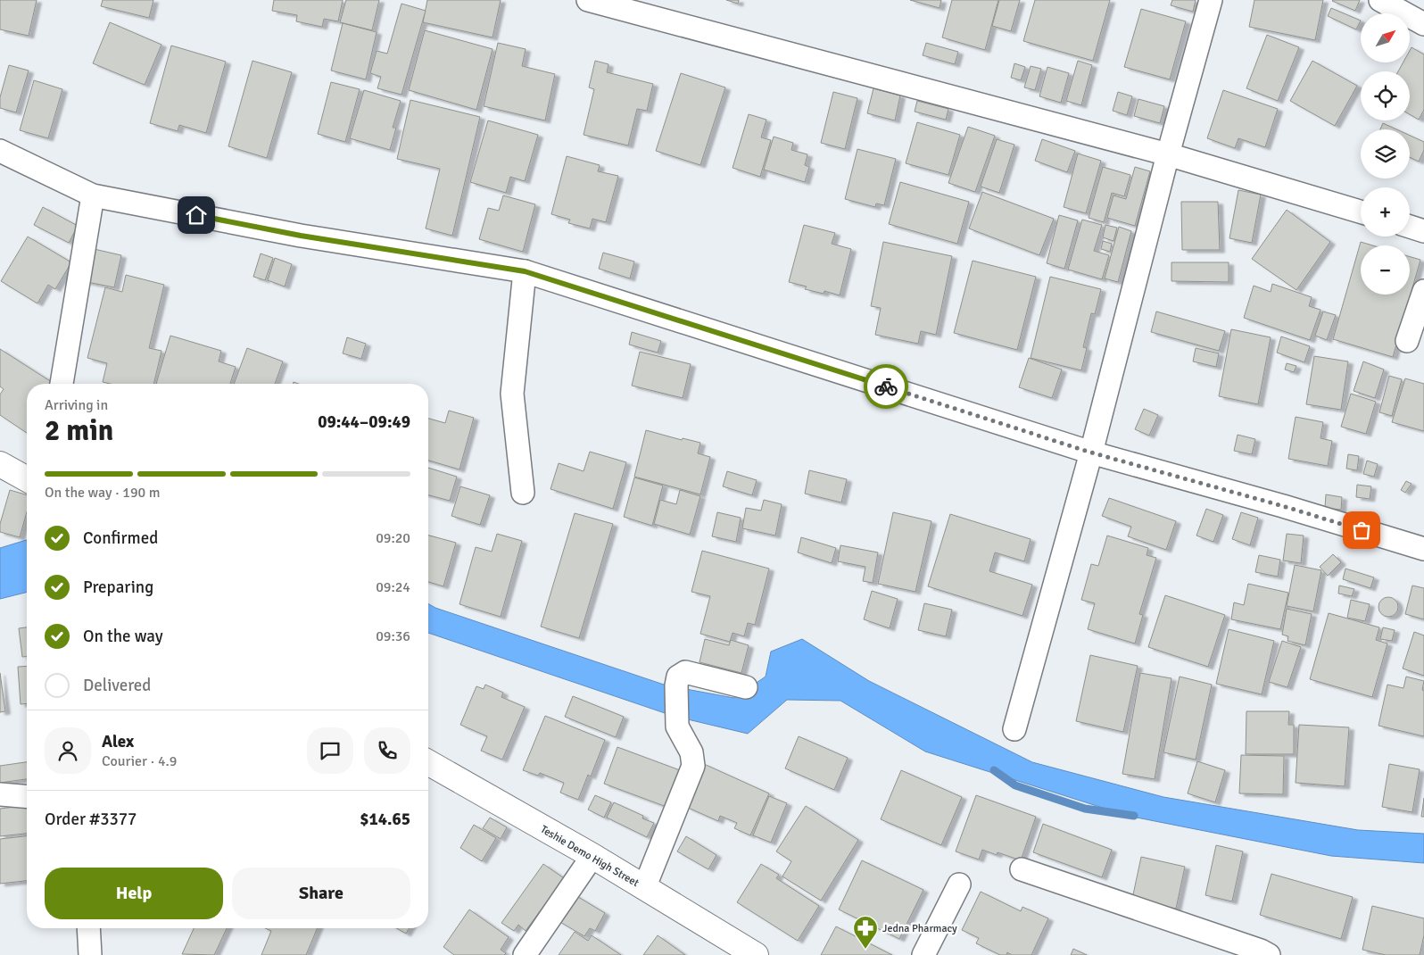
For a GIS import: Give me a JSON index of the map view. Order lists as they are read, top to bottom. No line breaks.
{"streets":{"street":["Teshie Demo High Street"]},"places":{"pharmacy":["Jedna Pharmacy"]},"north":"top right","page":{"map_buttons":["+","−"],"heading":["2 min","Arriving in","09:44–09:49"],"panel":["Alex","Courier · 4.9","Order #3377","$14.65"],"bar":"On the way · 190 m","list":[["Confirmed","09:20"],["Preparing","09:24"],["On the way","09:36"],"Delivered"],"buttons":["Help","Share"]}}
